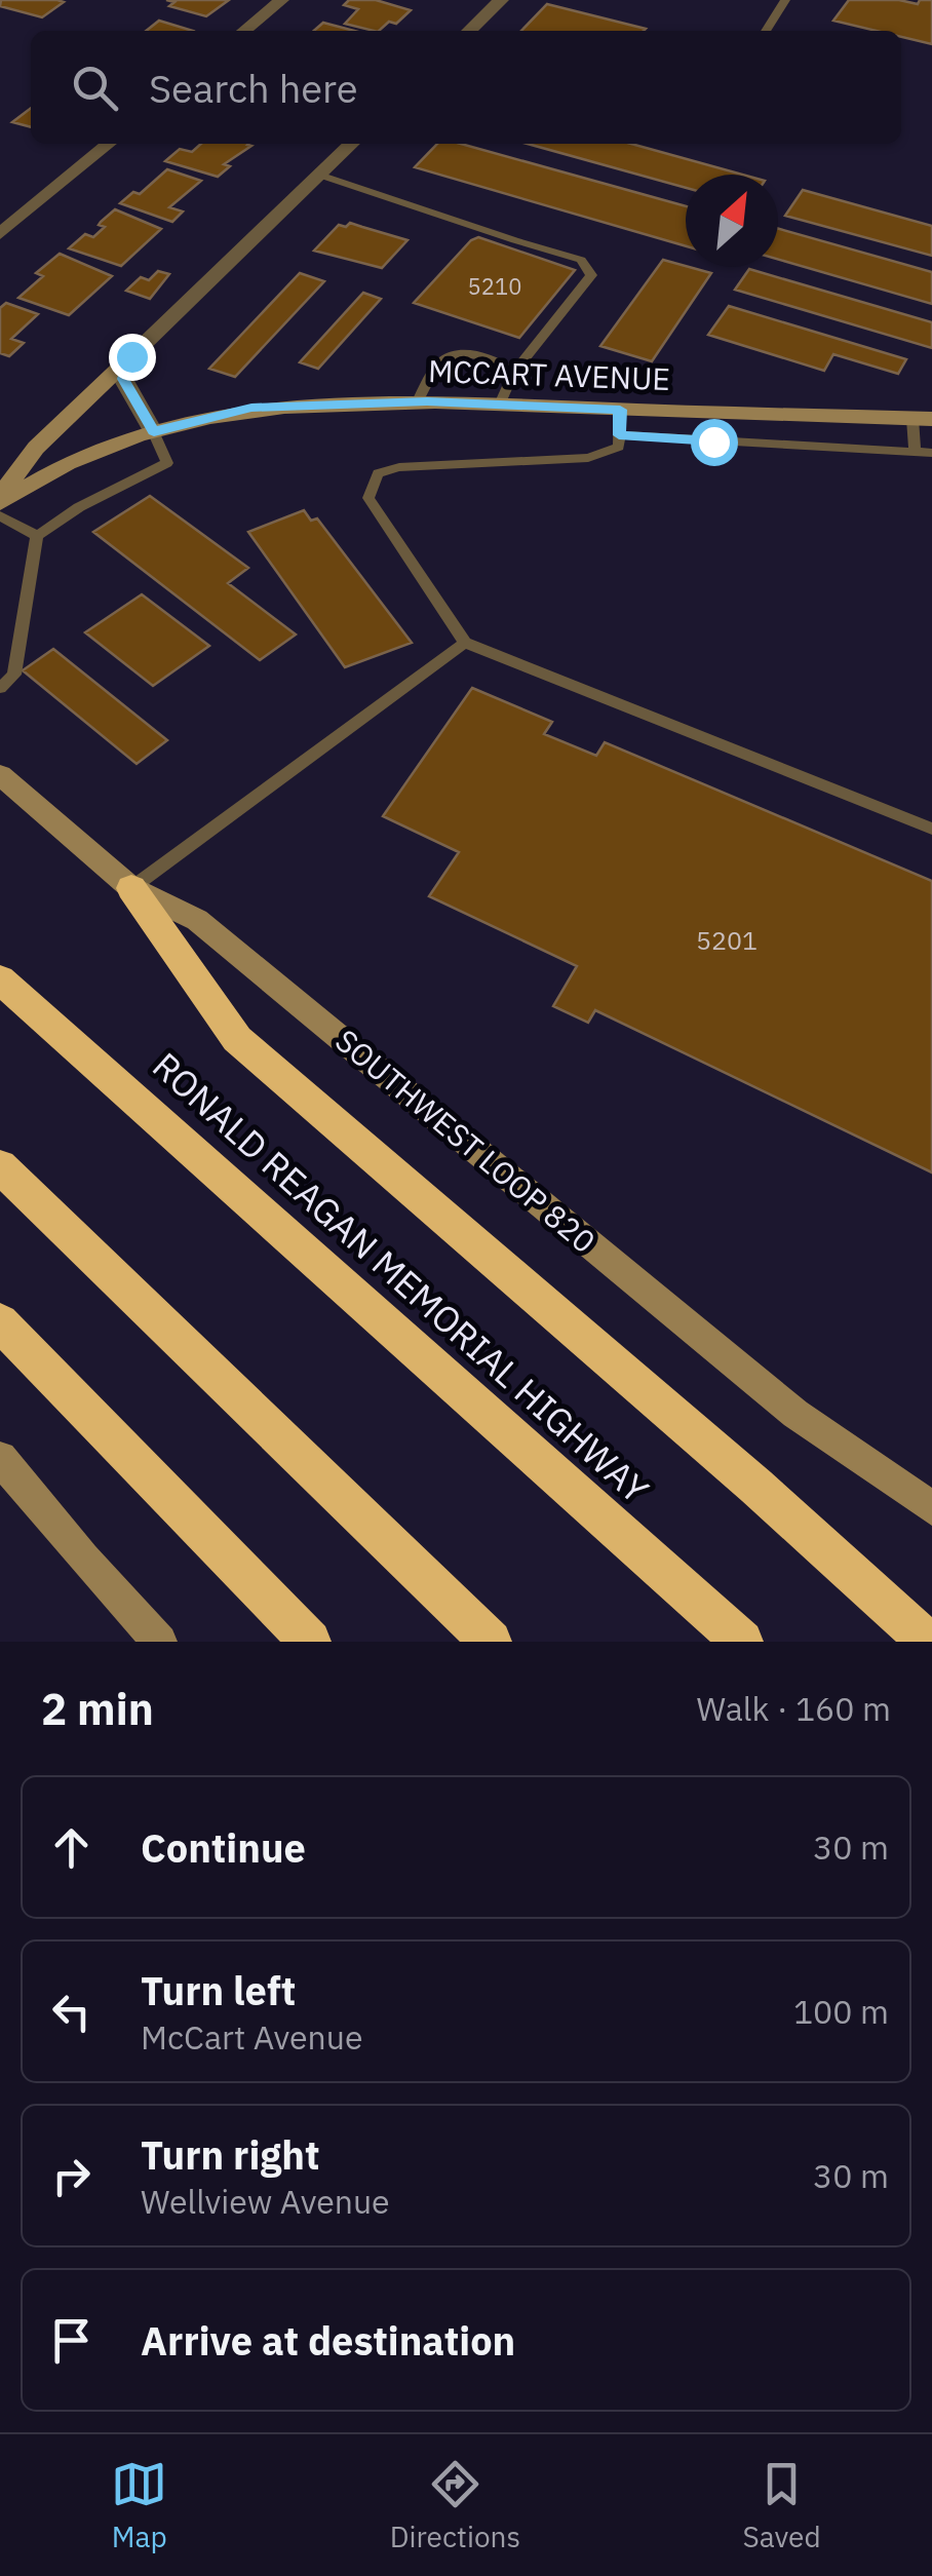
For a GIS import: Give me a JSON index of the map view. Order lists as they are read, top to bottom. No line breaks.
{"streets":{"highway":["RONALD REAGAN MEMORIAL HIGHWAY"],"main road":["MCCART AVENUE","SOUTHWEST LOOP 820"]},"house_numbers":["5210","5201"],"north":"top right","page":{"search":"Search here","heading":["2 min","Walk · 160 m"],"list":[["Continue","30 m"],["Turn left","McCart Avenue","100 m"],["Turn right","Wellview Avenue","30 m"],"Arrive at destination"],"nav":["Map","Directions","Saved"]}}
